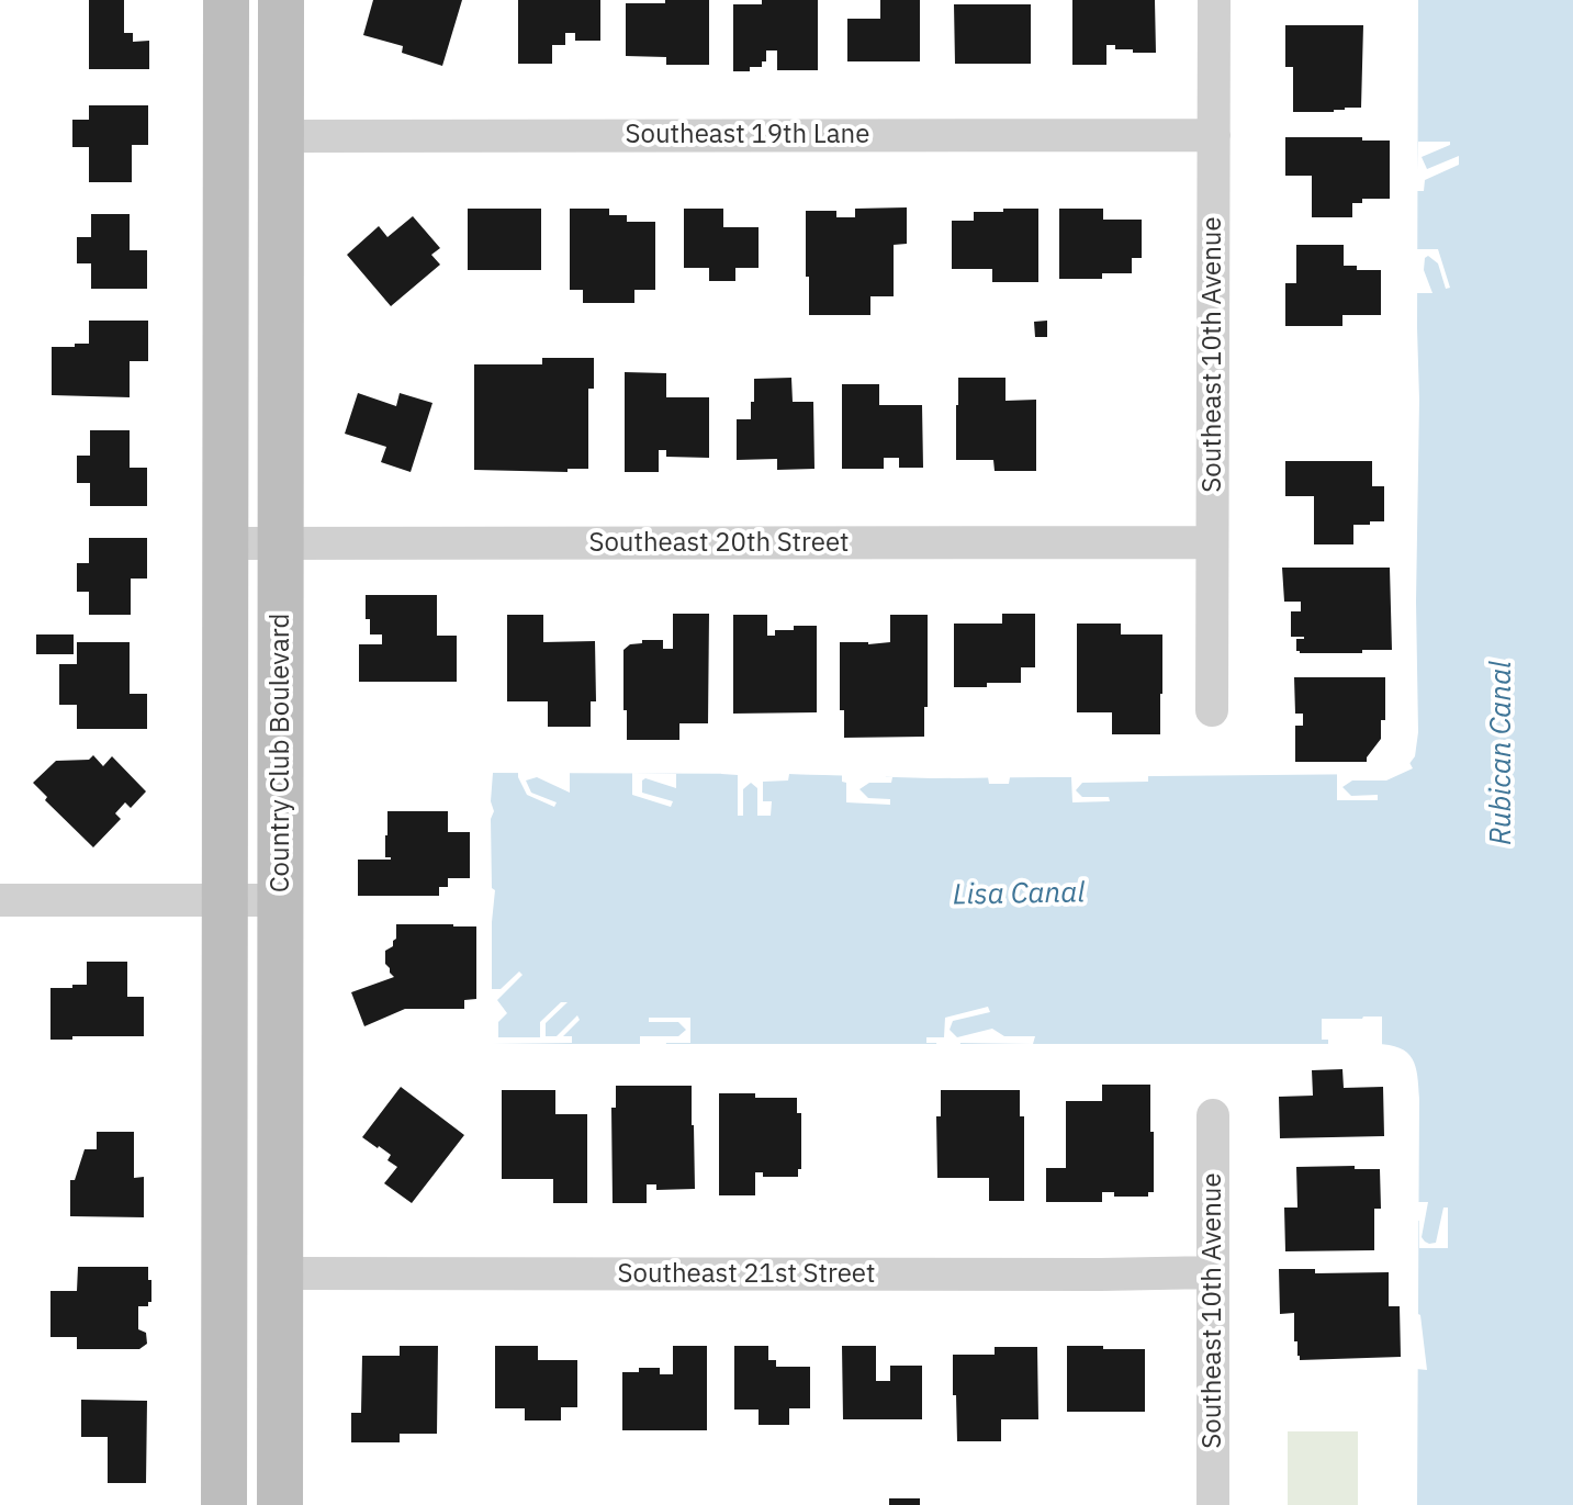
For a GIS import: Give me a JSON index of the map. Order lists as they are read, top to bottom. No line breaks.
{"streets":{"main road":["Country Club Boulevard"],"street":["Southeast 19th Lane","Southeast 10th Avenue","Southeast 20th Street","Southeast 21st Street"]},"crossings":[["Southeast 19th Lane","Southeast 10th Avenue"],["Southeast 19th Lane","Country Club Boulevard"],["Southeast 10th Avenue","Southeast 20th Street"],["Southeast 10th Avenue","Southeast 21st Street"],["Southeast 20th Street","Country Club Boulevard"],["Country Club Boulevard","Southeast 21st Street"]],"water":["Rubican Canal","Lisa Canal"]}
